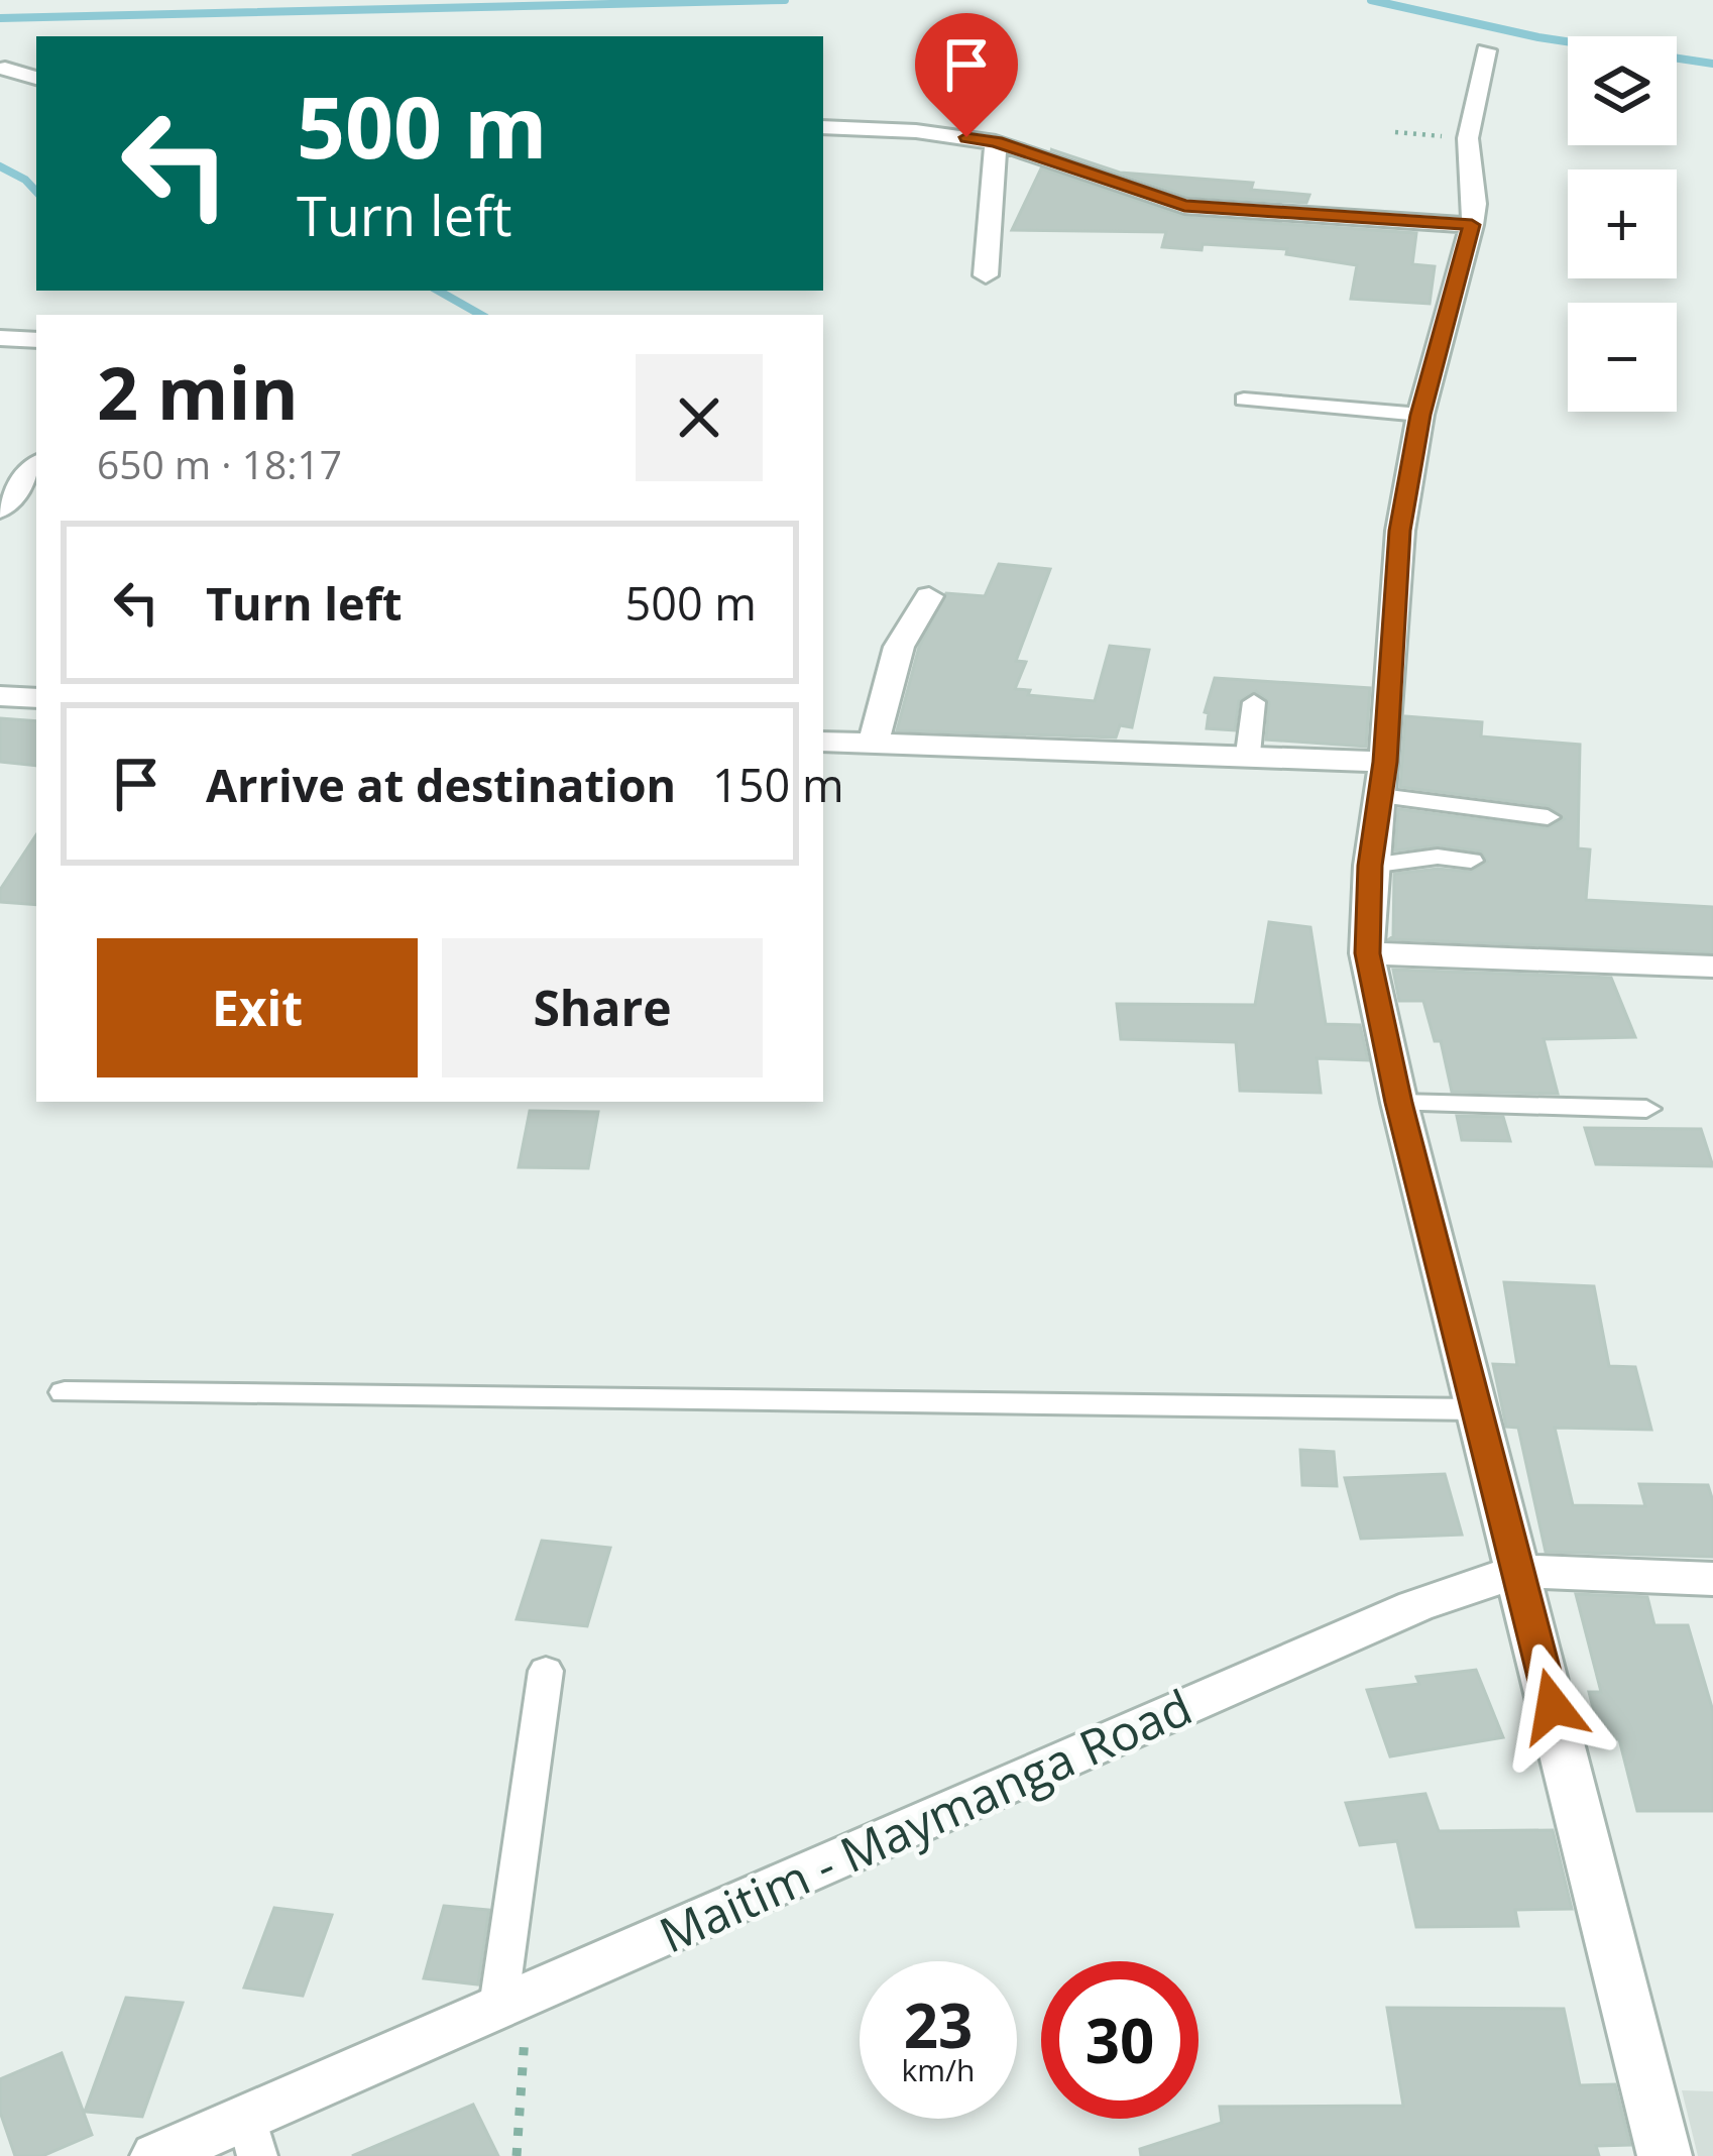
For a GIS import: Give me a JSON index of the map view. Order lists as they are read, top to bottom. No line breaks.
{"streets":{"street":["Maitim - Maymanga Road"]},"page":{"map_buttons":["+","−"],"turn":["500 m","Turn left"],"heading":["2 min","650 m · 18:17"],"list":[{"name":"Turn left","value":"500 m"},{"name":"Arrive at destination","value":"150 m"}],"buttons":["Exit","Share"],"speed":"23 km/h","limit":"30"}}
